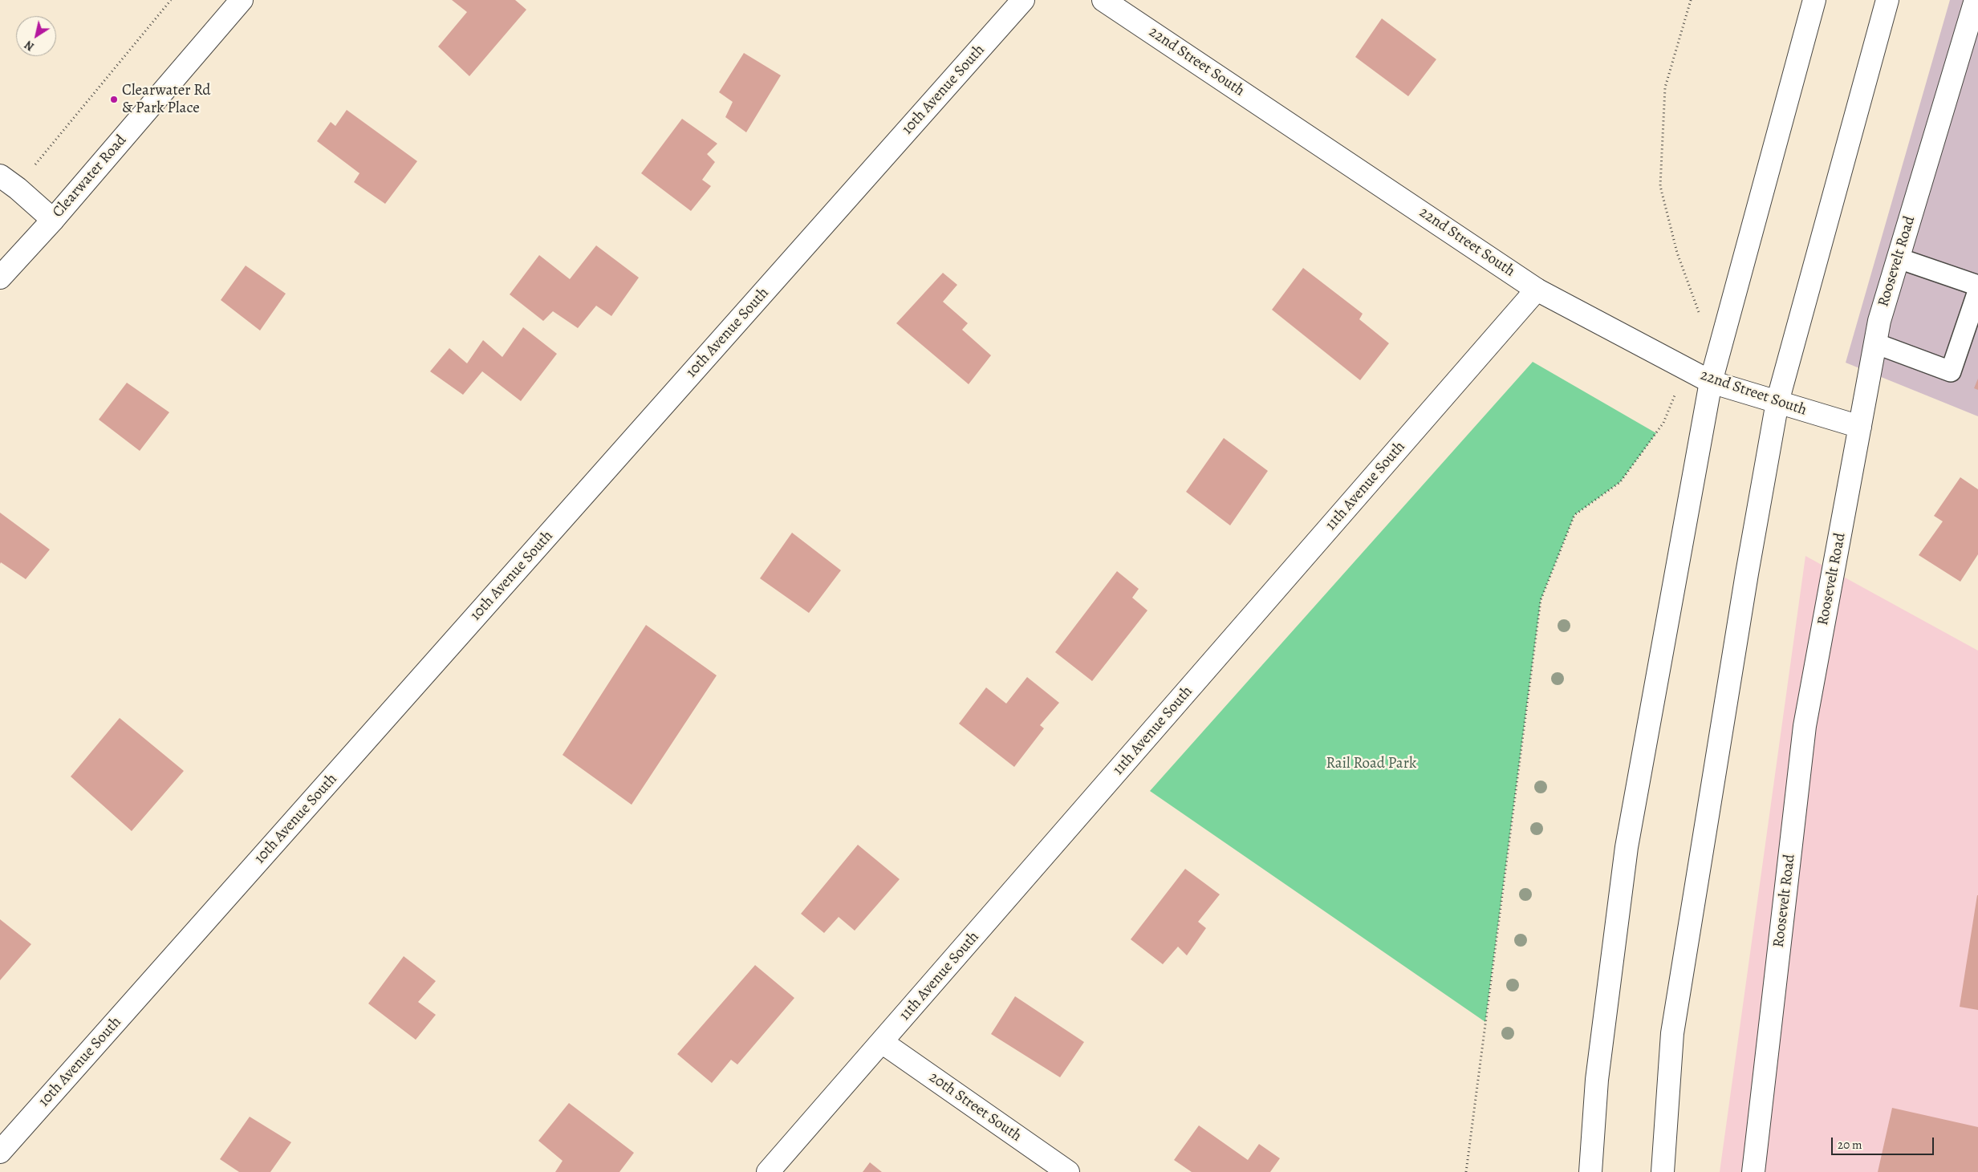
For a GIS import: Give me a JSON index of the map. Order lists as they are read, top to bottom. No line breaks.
{"streets":{"street":["22nd Street South","10th Avenue South","Clearwater Road","Roosevelt Road","11th Avenue South","20th Street South"]},"crossings":[["22nd Street South","Roosevelt Road"],["22nd Street South","11th Avenue South"],["11th Avenue South","20th Street South"]],"parks":["Rail Road Park"],"places":["Clearwater Rd & Park Place"],"scale_bar":"20 m","north":"bottom left"}
